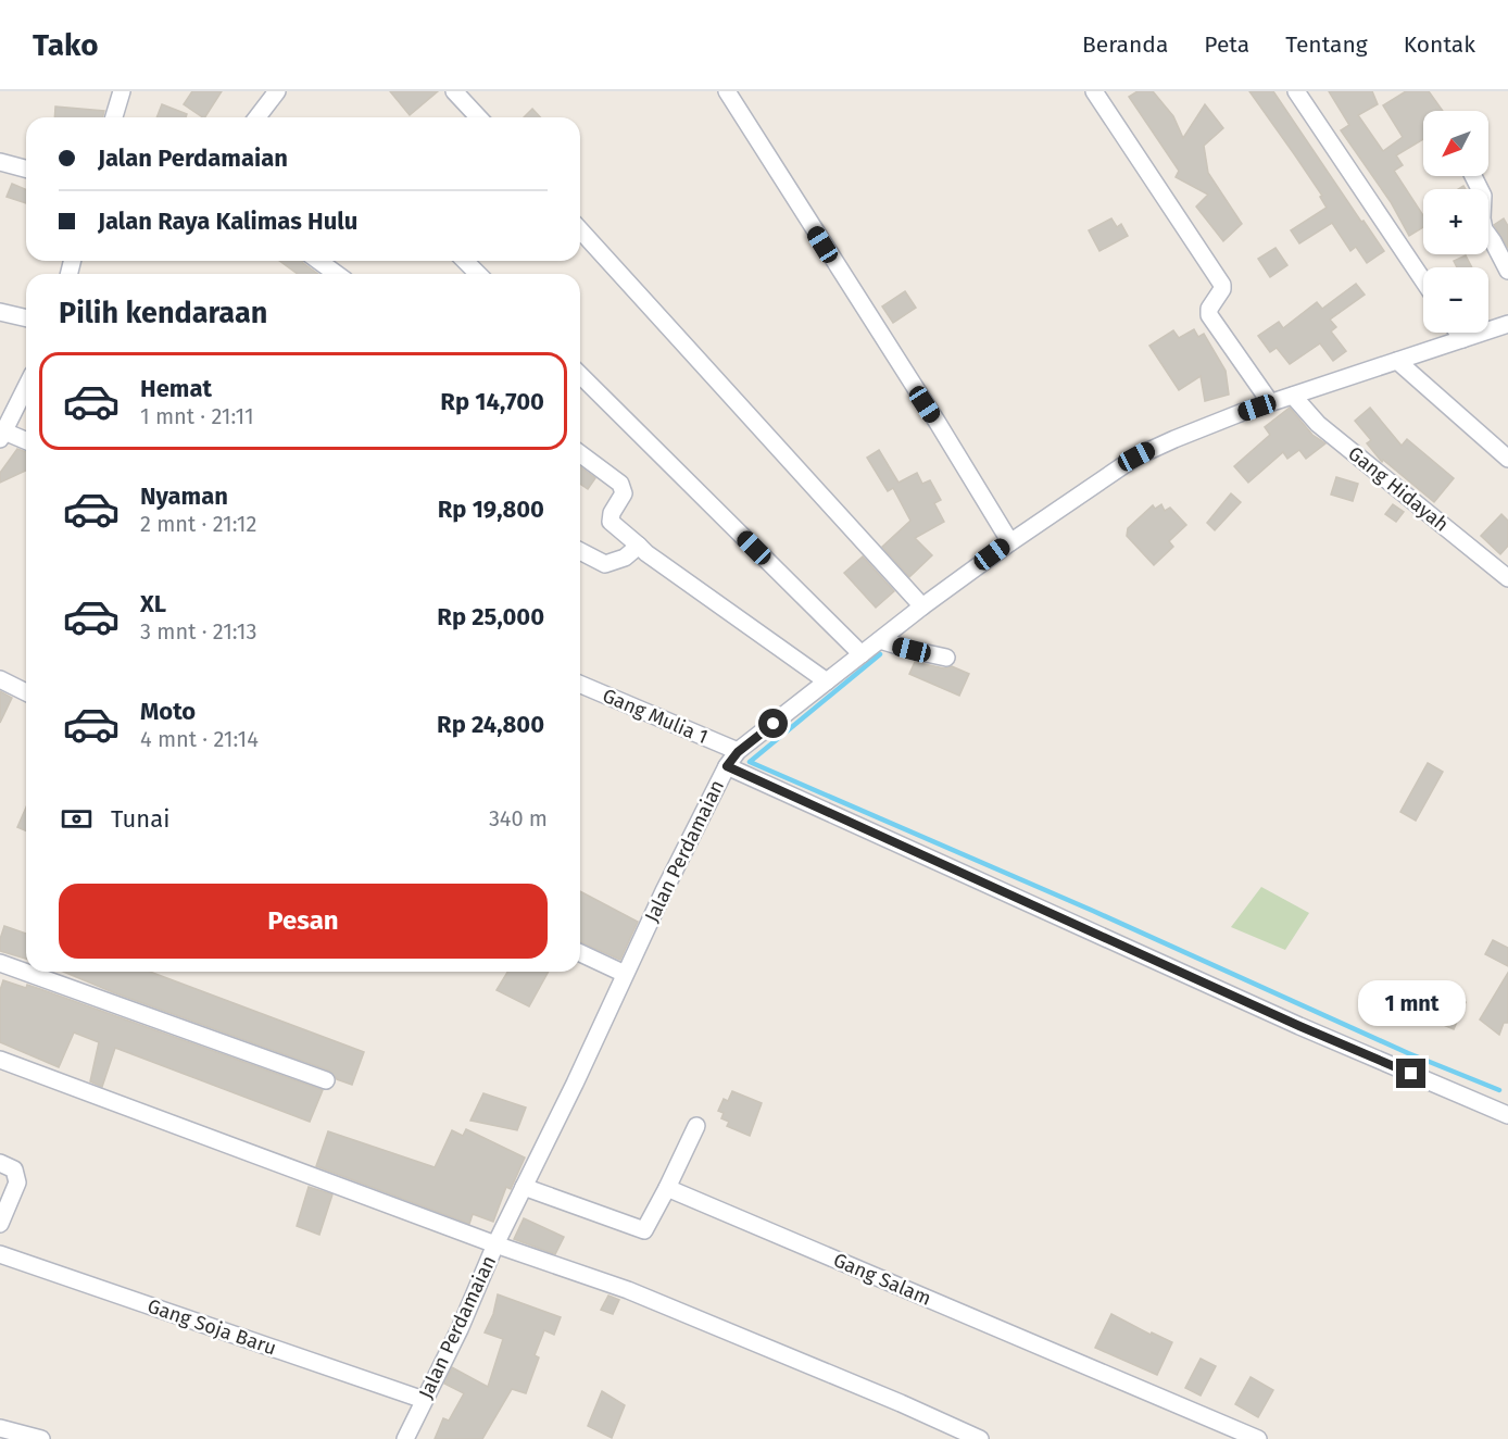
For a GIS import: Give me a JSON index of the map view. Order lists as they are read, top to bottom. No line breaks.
{"streets":{"street":["Gang Hidayah","Gang Mulia 1","Jalan Perdamaian","Gang Salam","Gang Soja Baru"]},"crossings":[["Gang Hidayah","Jalan Perdamaian"],["Gang Mulia 1","Jalan Perdamaian"],["Jalan Perdamaian","Gang Soja Baru"]],"north":"bottom left","page":{"header":"Tako","nav":["Beranda","Peta","Tentang","Kontak"],"map_buttons":["+","−"],"banner":["Jalan Perdamaian","Jalan Raya Kalimas Hulu"],"heading":"Pilih kendaraan","list":[{"name":"Hemat","note":"1 mnt · 21:11","value":"Rp 14,700"},{"name":"Nyaman","note":"2 mnt · 21:12","value":"Rp 19,800"},{"name":"XL","note":"3 mnt · 21:13","value":"Rp 25,000"},{"name":"Moto","note":"4 mnt · 21:14","value":"Rp 24,800"}],"pay":["Tunai","340 m"],"buttons":"Pesan","bubble":"1 mnt"}}
